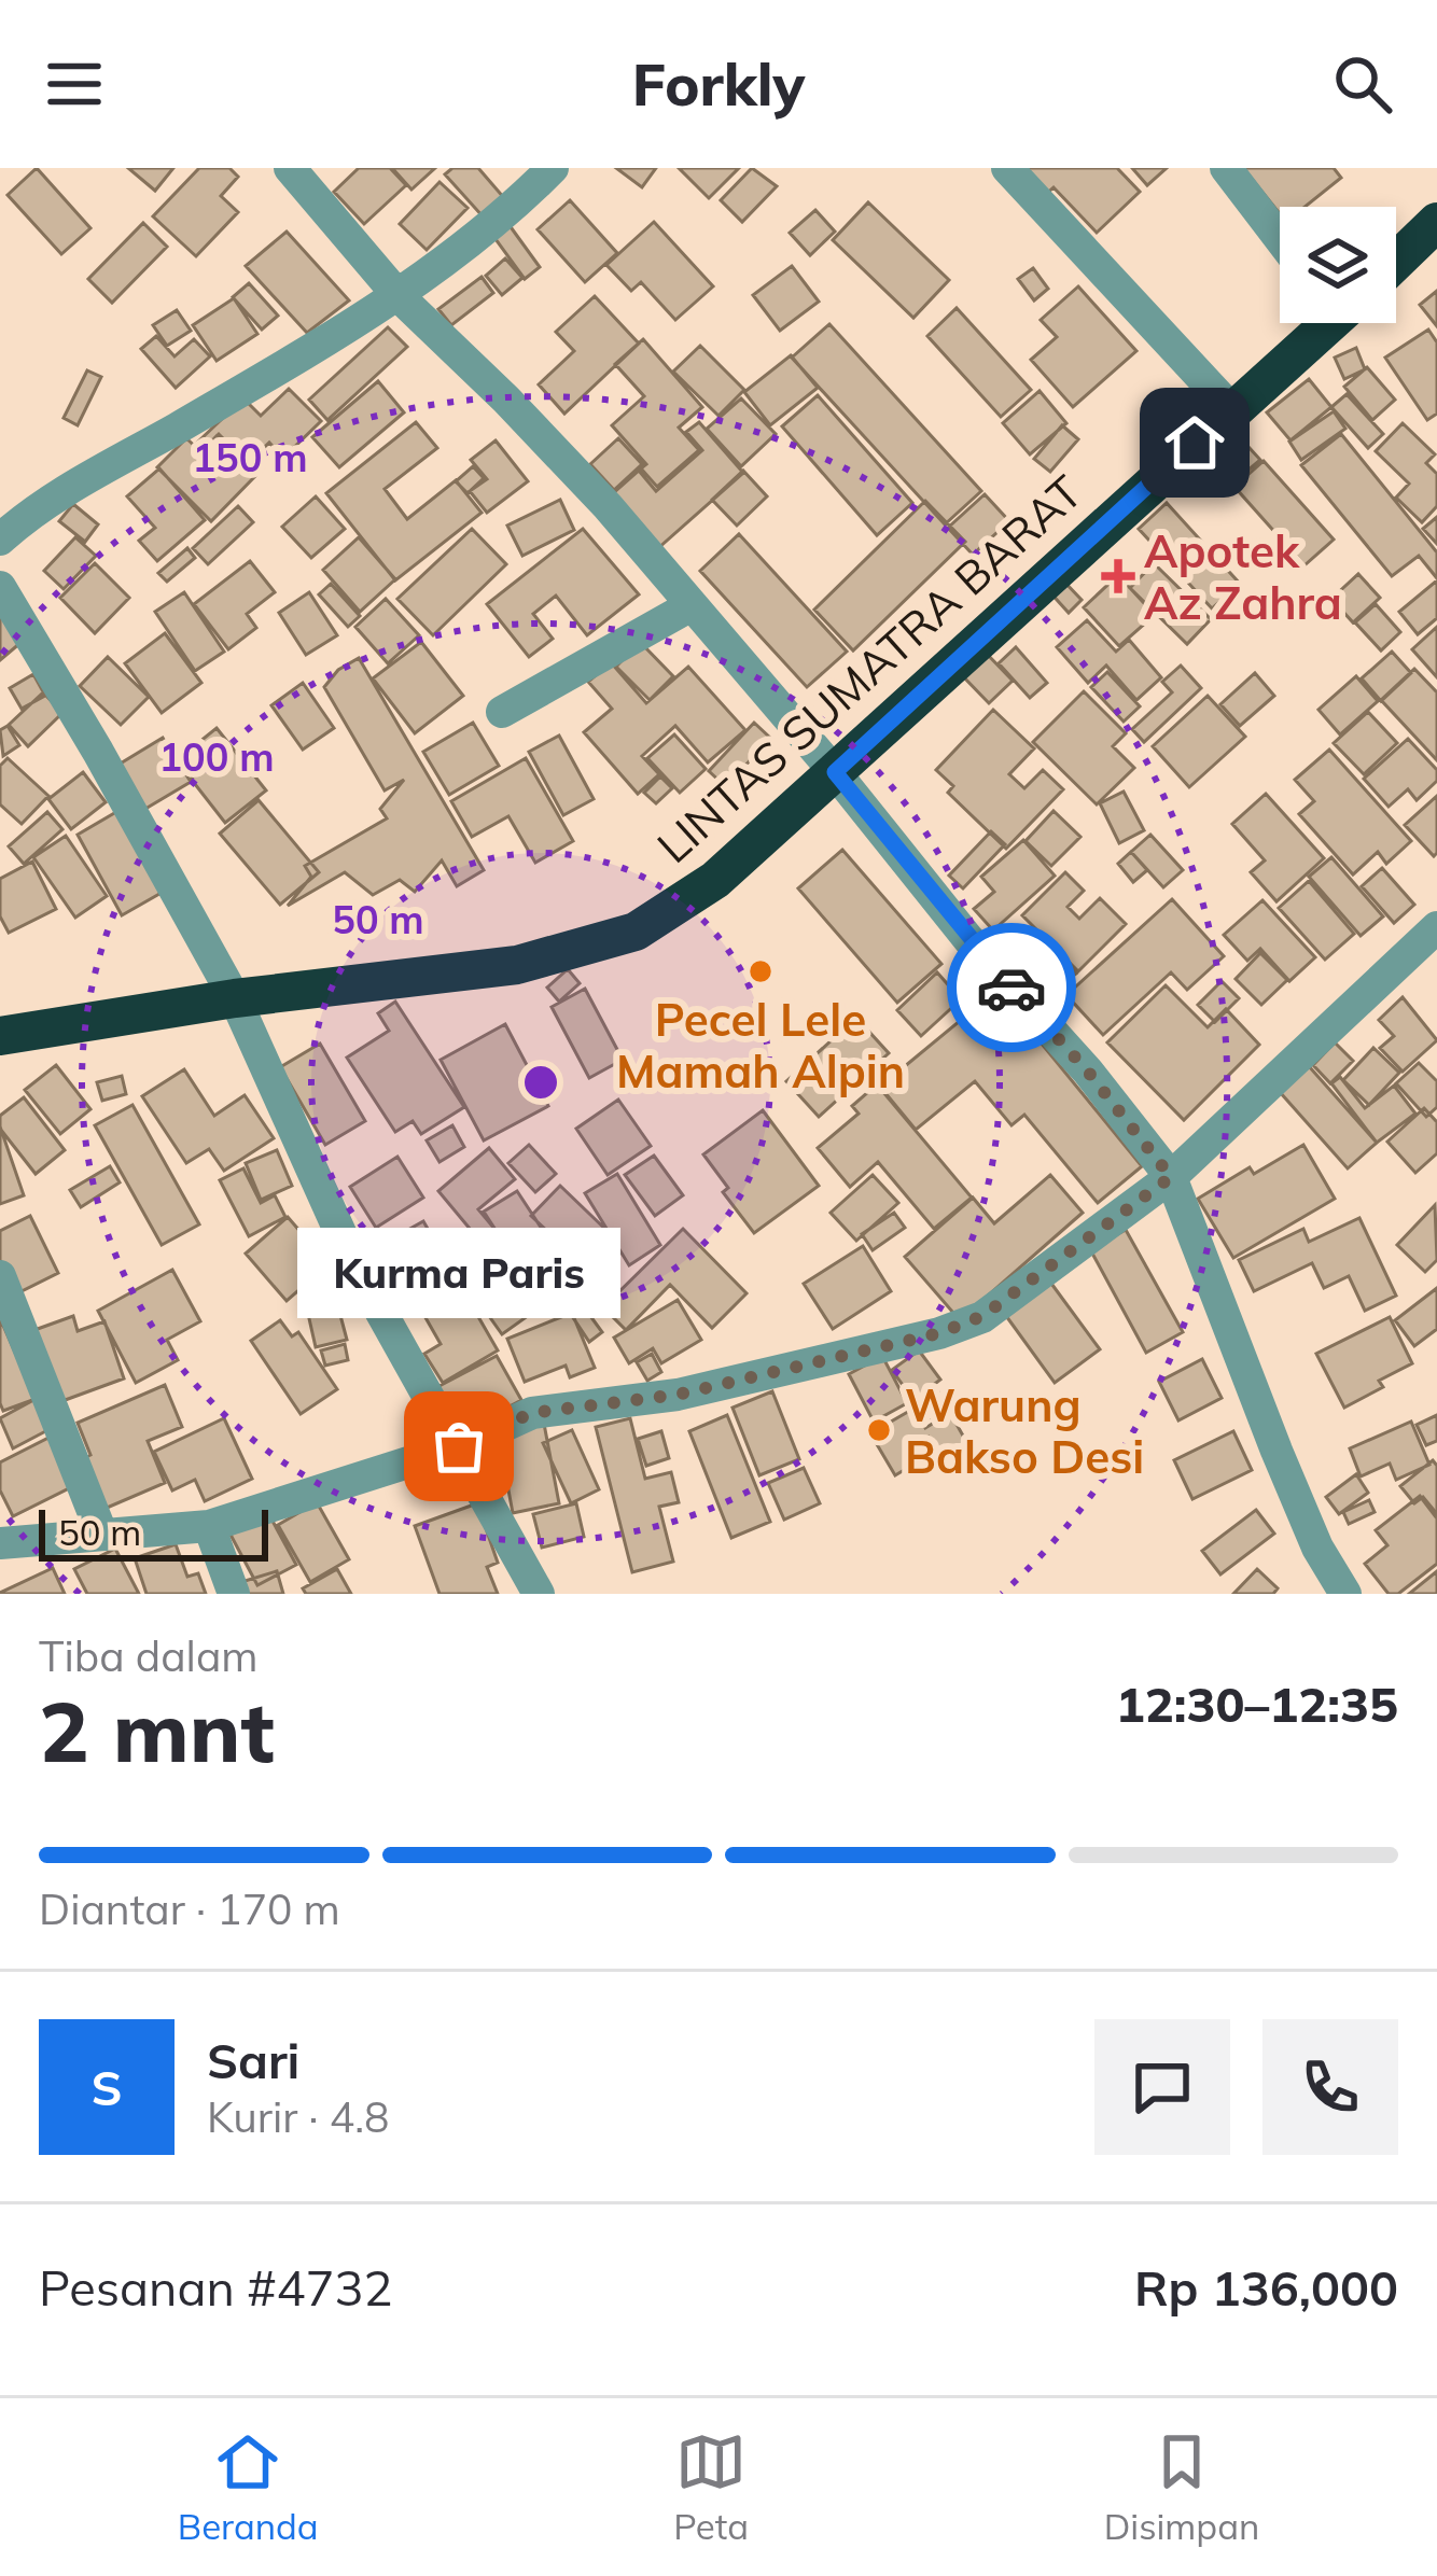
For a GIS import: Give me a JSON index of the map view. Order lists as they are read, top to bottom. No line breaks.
{"streets":{"highway":["LINTAS SUMATRA BARAT"]},"places":{"health":["Apotek Az Zahra"],"other":["Pecel Lele Mamah Alpin","Warung Bakso Desi","Kurma Paris"]},"scale_bar":"50 m","page":{"header":"Forkly","bubble":"Kurma Paris","scale":"50 m","heading":["2 mnt","Tiba dalam","12:30–12:35"],"panel":["Sari","Kurir · 4.8","Pesanan #4732","Rp 136,000"],"bar":"Diantar · 170 m","round":"S","tabs":["Beranda","Peta","Disimpan"]},"rings":["150 m","100 m","50 m"]}
